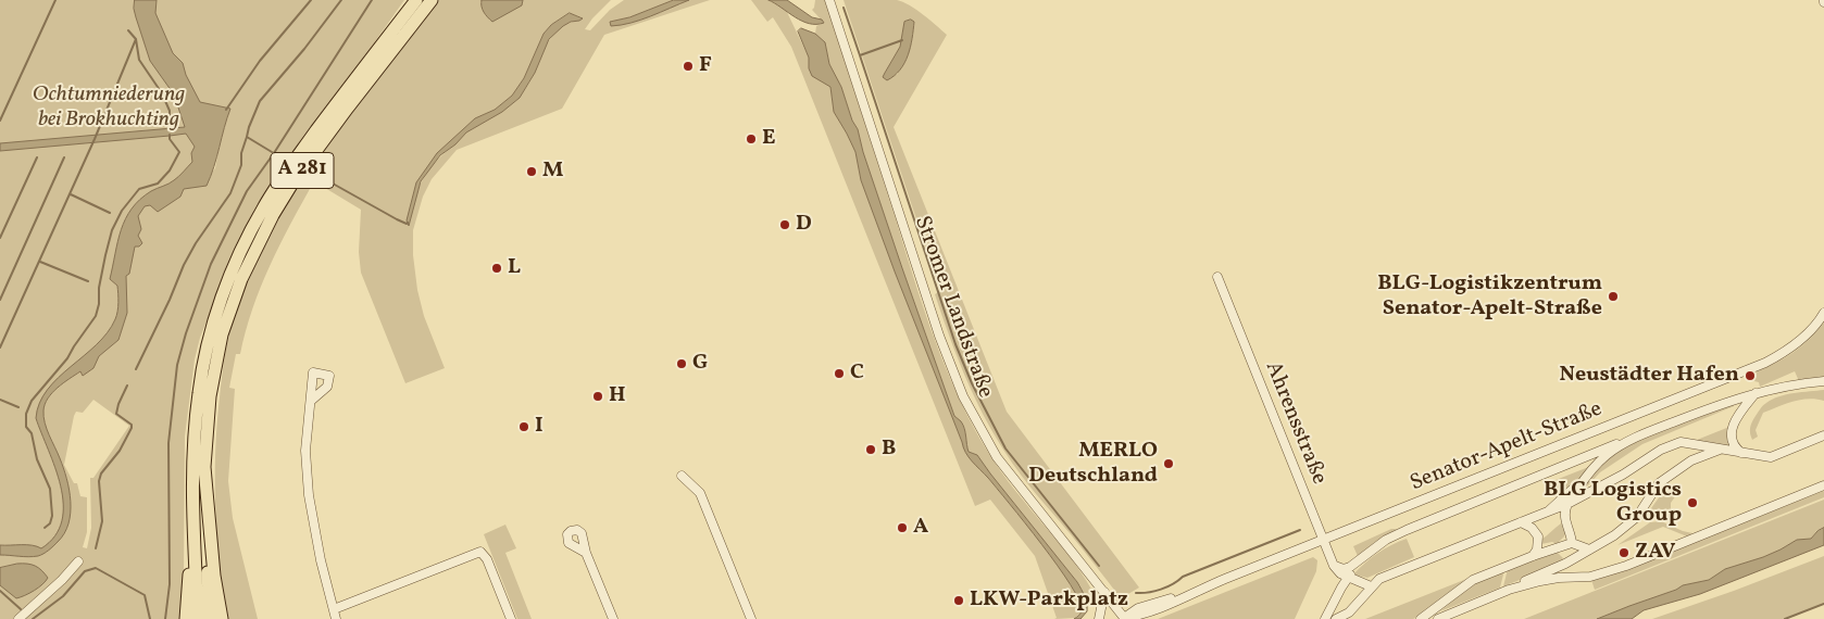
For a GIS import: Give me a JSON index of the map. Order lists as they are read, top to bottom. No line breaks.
{"streets":{"highway":["A 281"],"street":["Stromer Landstraße","Ahrensstraße","Senator-Apelt-Straße"]},"crossings":[["Stromer Landstraße","Senator-Apelt-Straße"],["Ahrensstraße","Senator-Apelt-Straße"]],"parks":["Ochtumniederung bei Brokhuchting"],"places":["F","E","M","D","L","BLG-Logistikzentrum Senator-Apelt-Straße","G","C","Neustädter Hafen","H","I","B","MERLO Deutschland","BLG Logistics Group","A","ZAV","LKW-Parkplatz"]}
